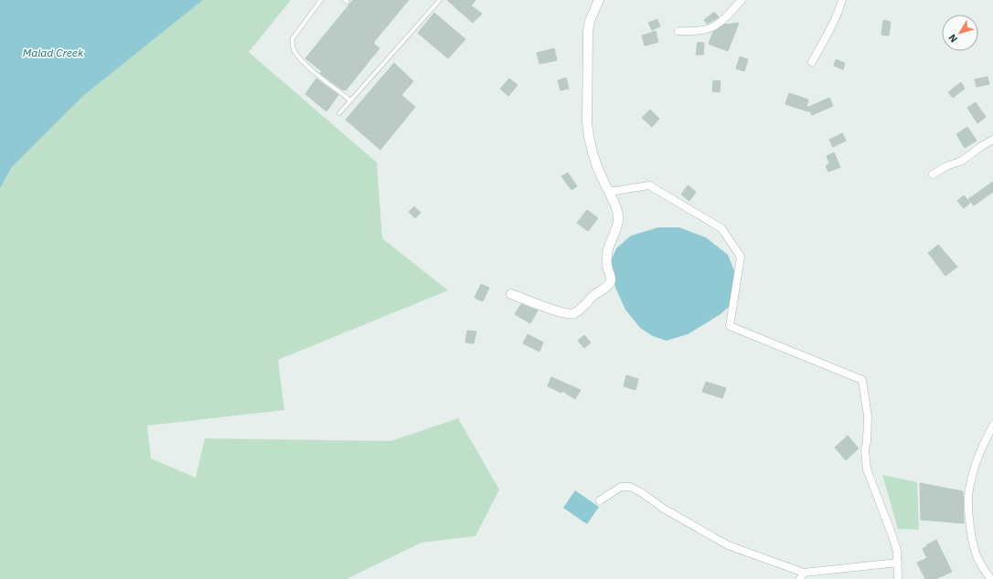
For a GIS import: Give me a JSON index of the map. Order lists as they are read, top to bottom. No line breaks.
{"water":["Malad Creek"],"north":"bottom left"}
